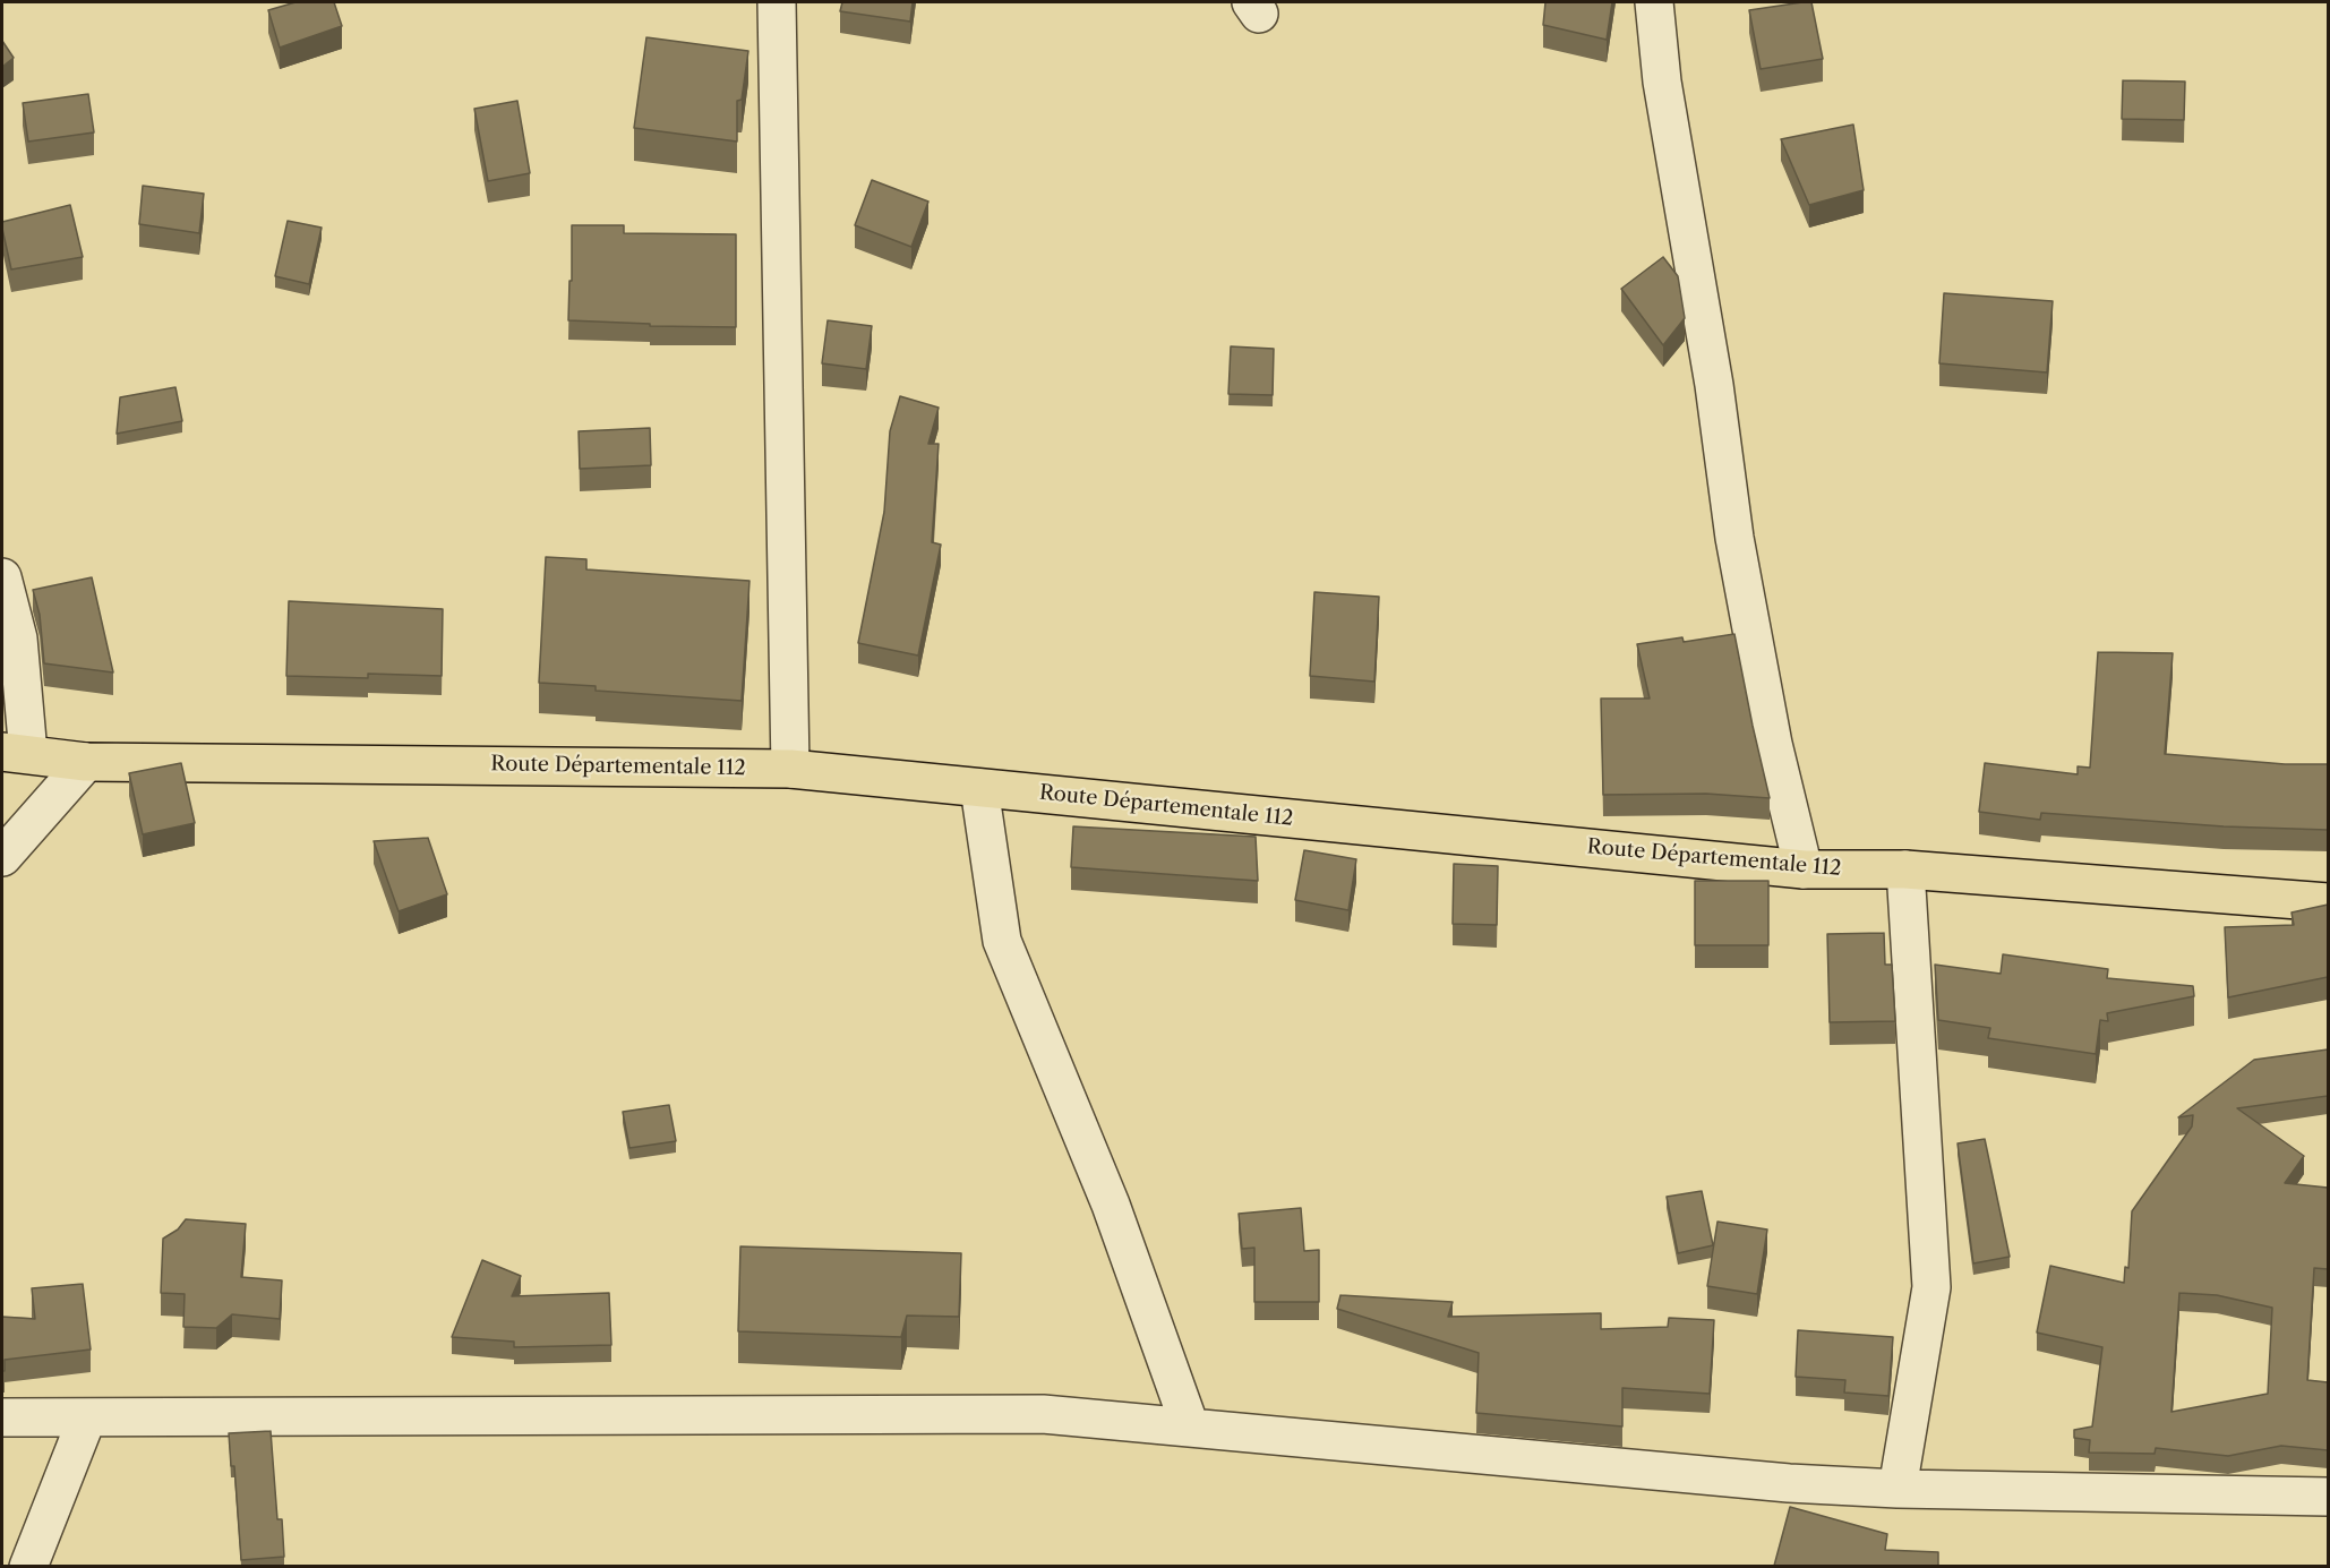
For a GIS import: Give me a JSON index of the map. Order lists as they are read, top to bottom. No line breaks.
{"streets":{"main road":["Route Départementale 112"]}}
